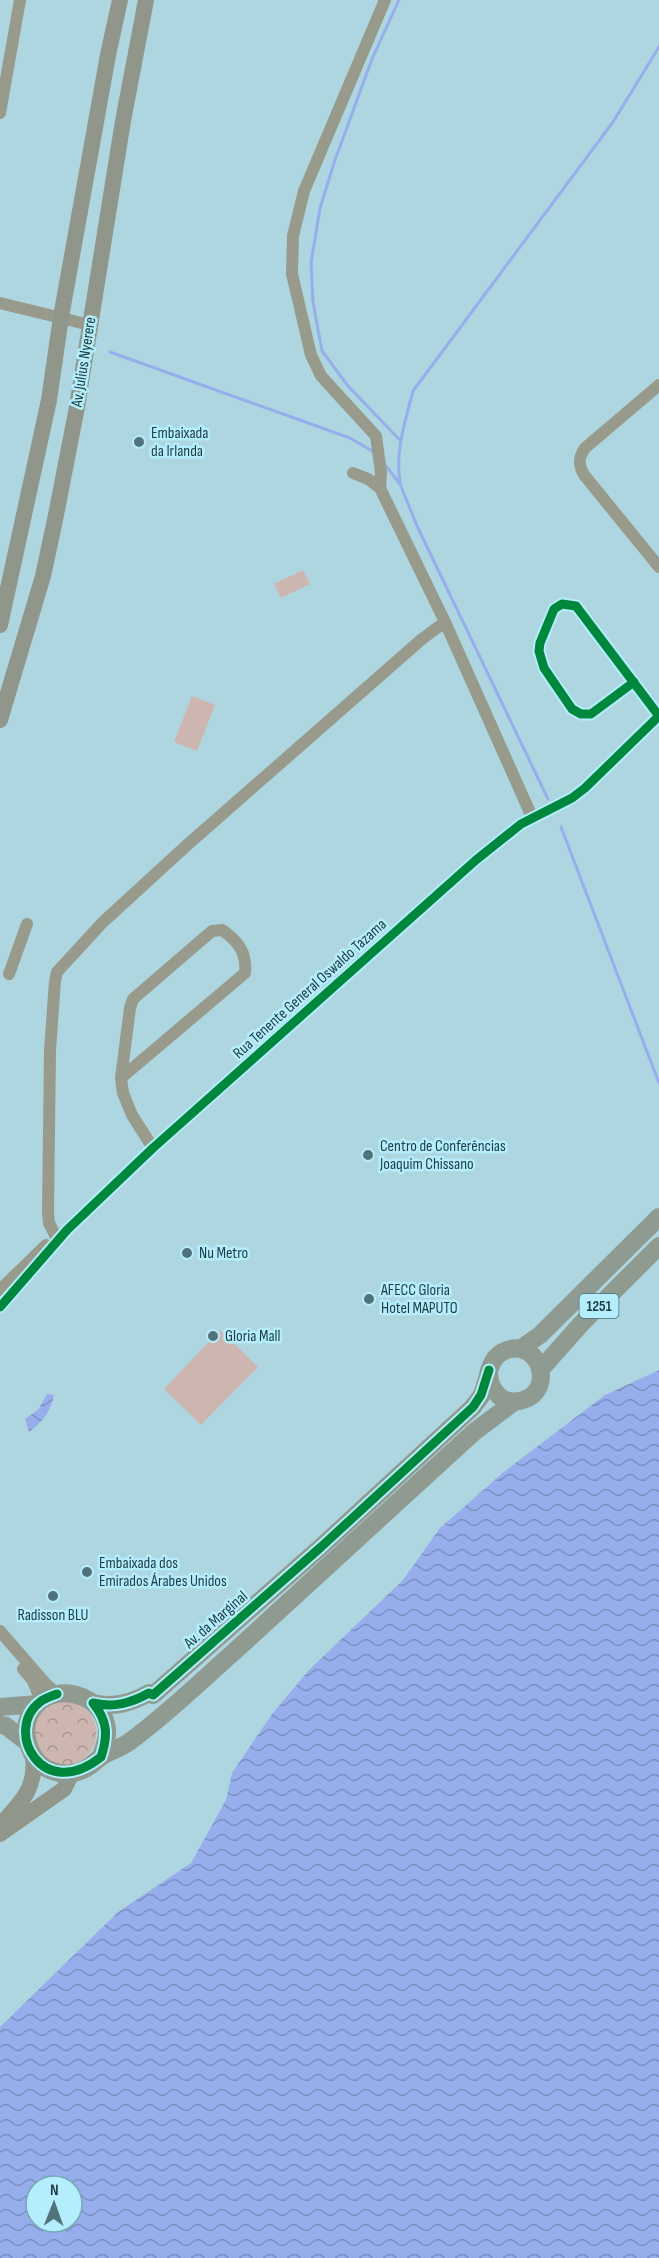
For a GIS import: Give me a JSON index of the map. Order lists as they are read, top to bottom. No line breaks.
{"streets":{"main road":["Av. Julius Nyerere","1251","Av. da Marginal"],"street":["Rua Tenente General Oswaldo Tazama"]},"places":["Embaixada da Irlanda","Centro de Conferências Joaquim Chissano","Nu Metro","AFECC Gloria Hotel MAPUTO","Gloria Mall","Embaixada dos Emirados Árabes Unidos","Radisson BLU"],"north":"top"}
